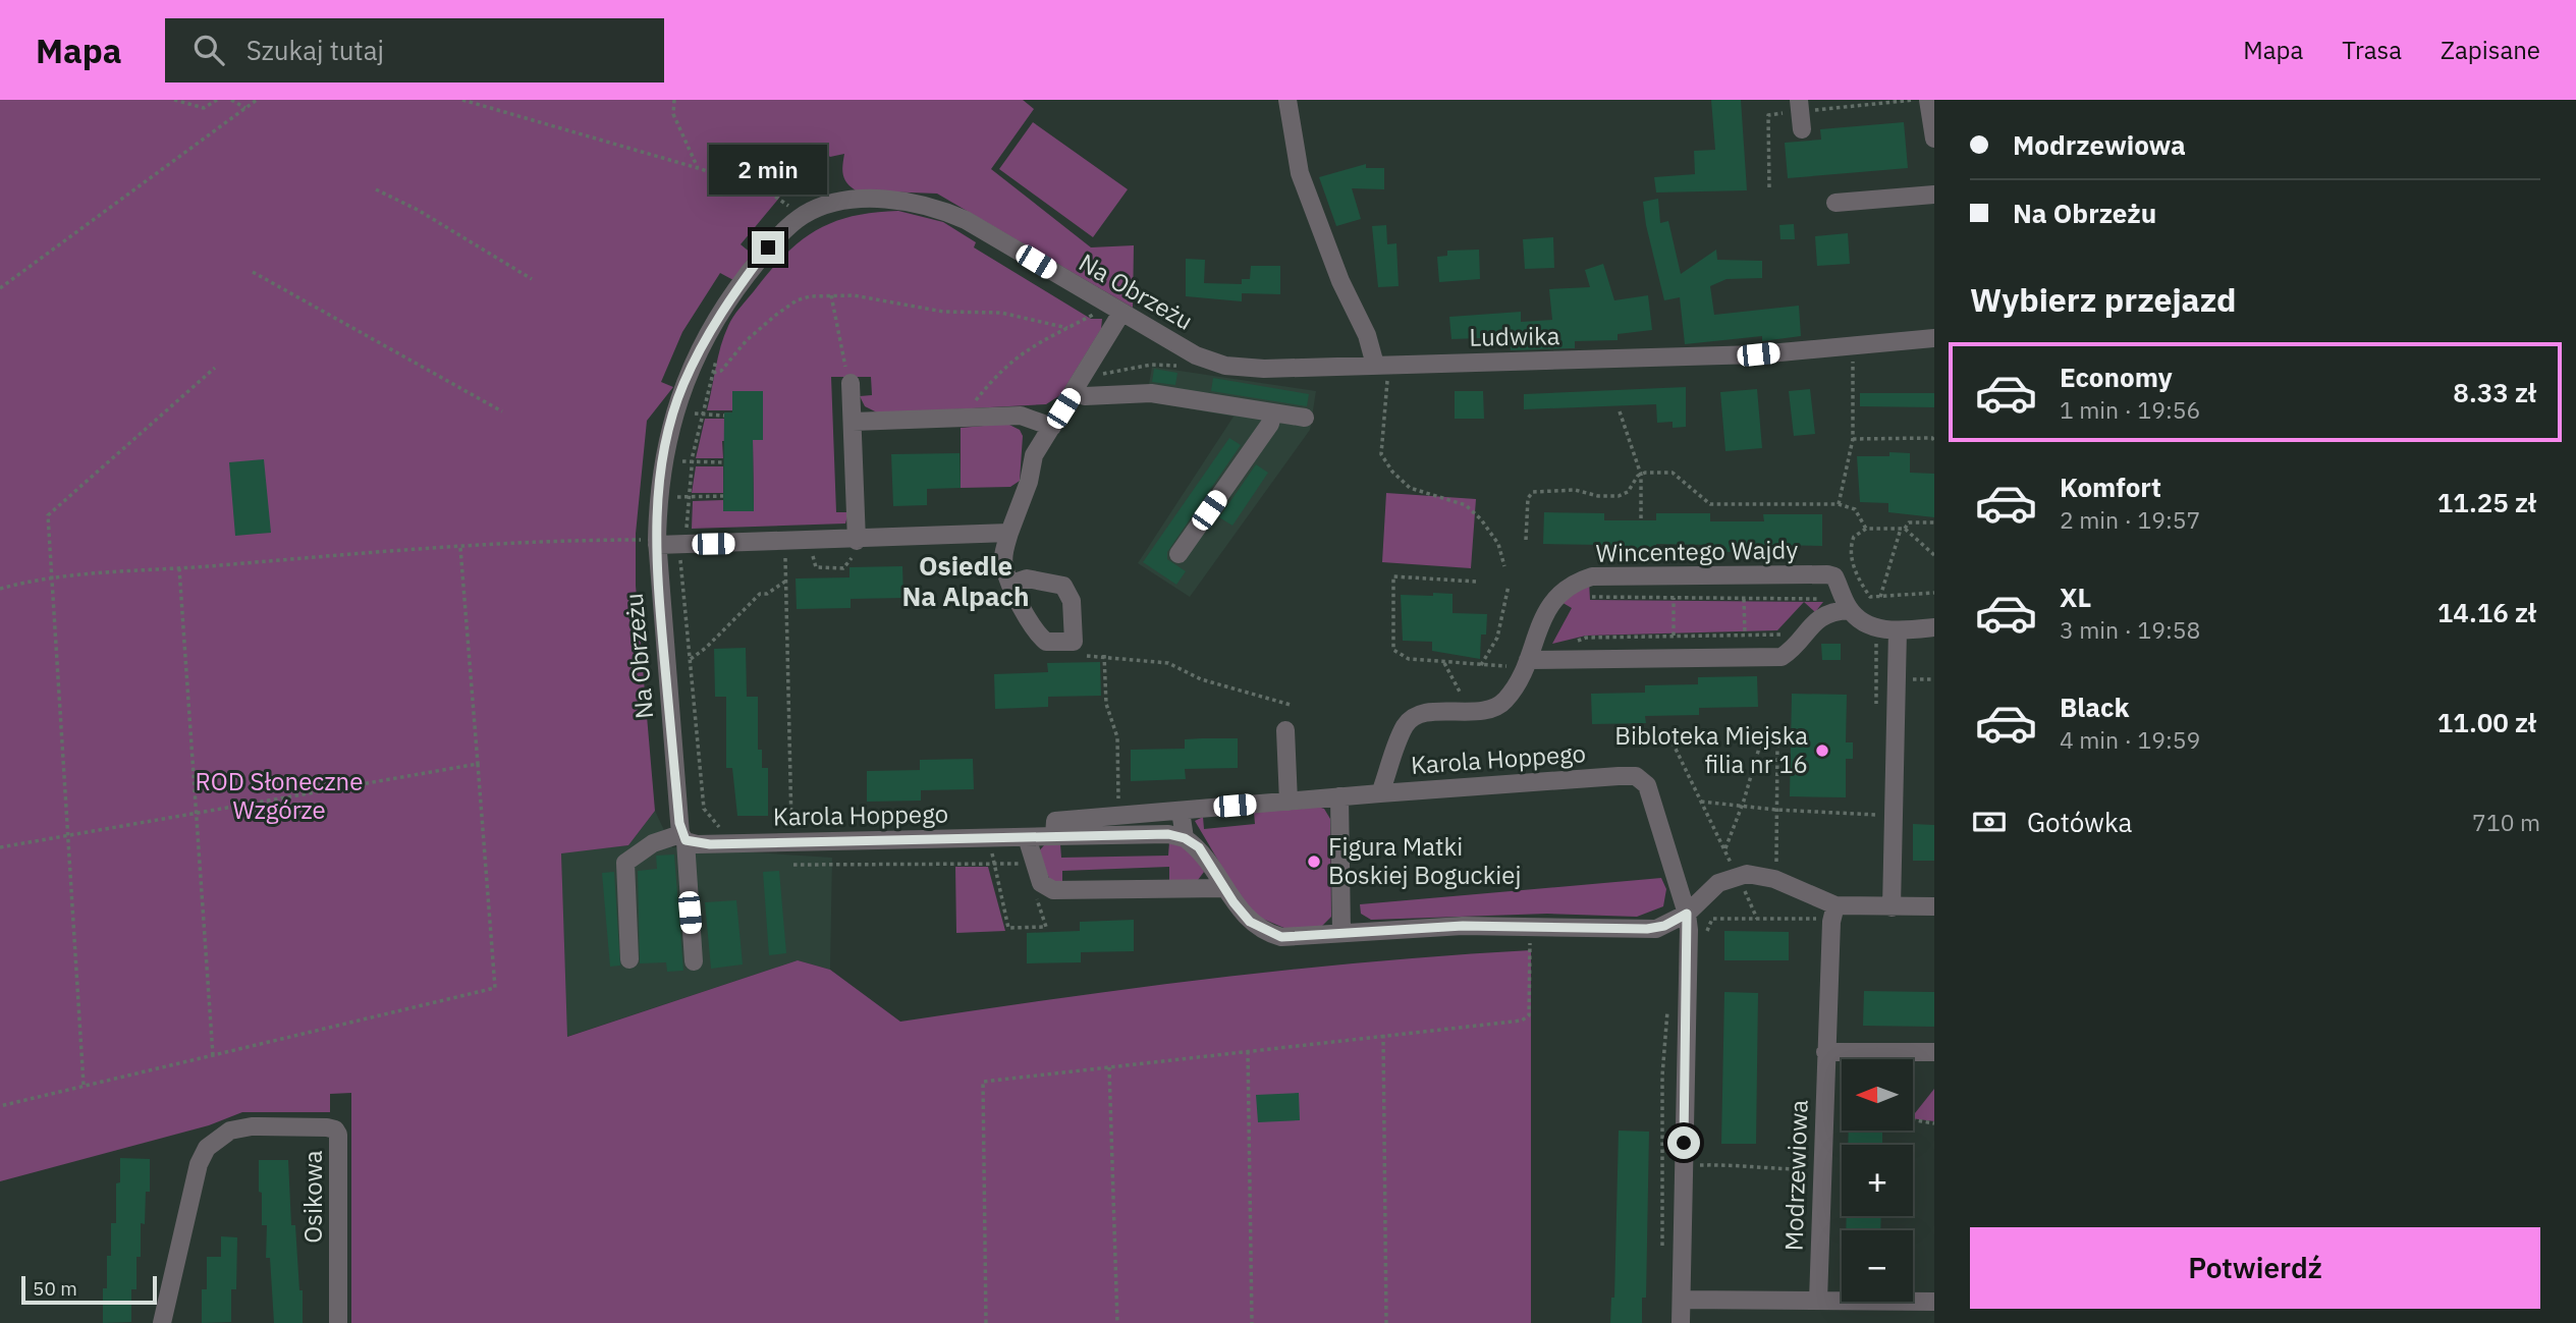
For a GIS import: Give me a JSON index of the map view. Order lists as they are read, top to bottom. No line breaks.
{"streets":{"street":["Na Obrzeżu","Ludwika","Wincentego Wajdy","Karola Hoppego","Modrzewiowa","Osikowa"]},"crossings":[["Na Obrzeżu","Ludwika"],["Na Obrzeżu","Karola Hoppego"],["Wincentego Wajdy","Karola Hoppego"]],"districts":["Osiedle Na Alpach"],"parks":["ROD Słoneczne Wzgórze"],"places":["Bibloteka Miejska filia nr 16","Figura Matki Boskiej Boguckiej"],"scale_bar":"50 m","north":"left","page":{"header":"Mapa","search":"Szukaj tutaj","nav":["Mapa","Trasa","Zapisane"],"banner":["Modrzewiowa","Na Obrzeżu"],"bubble":"2 min","heading":"Wybierz przejazd","list":[{"name":"Economy","note":"1 min · 19:56","value":"8.33 zł"},{"name":"Komfort","note":"2 min · 19:57","value":"11.25 zł"},{"name":"XL","note":"3 min · 19:58","value":"14.16 zł"},{"name":"Black","note":"4 min · 19:59","value":"11.00 zł"}],"pay":["Gotówka","710 m"],"map_buttons":["+","−"],"buttons":"Potwierdź","scale":"50 m"}}
